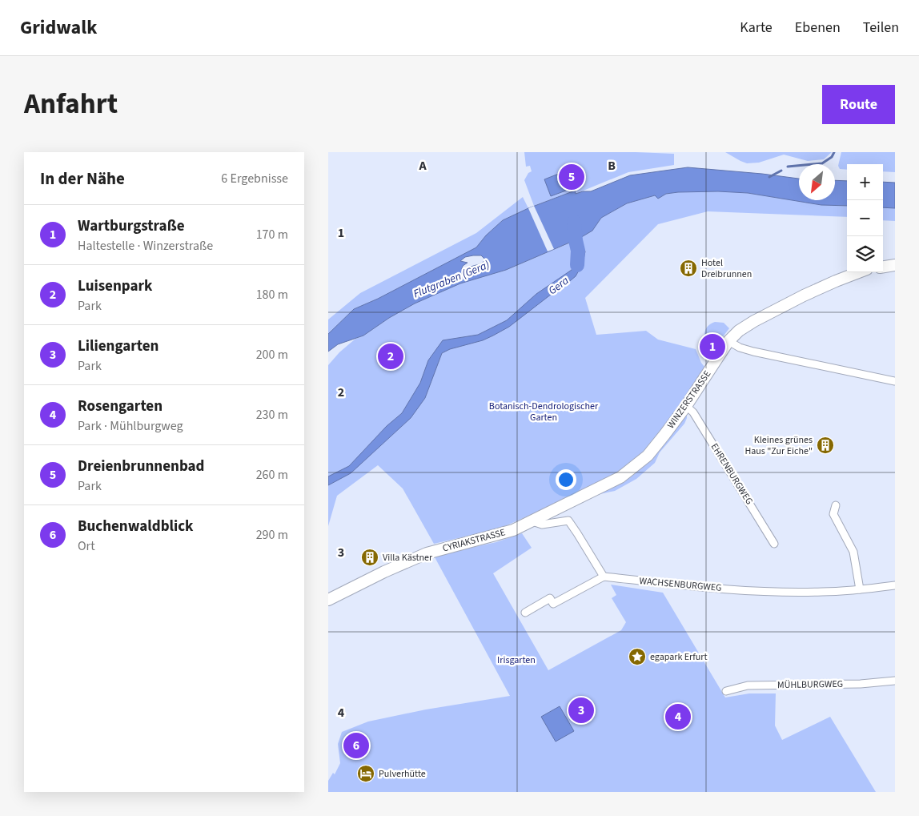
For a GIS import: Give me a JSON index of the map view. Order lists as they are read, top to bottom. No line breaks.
{"streets":{"street":["WINZERSTRASSE","EHRENBURGWEG","CYRIAKSTRASSE","WACHSENBURGWEG","MÜHLBURGWEG"]},"crossings":[["WINZERSTRASSE","EHRENBURGWEG"],["WINZERSTRASSE","CYRIAKSTRASSE"]],"water":["Flutgraben (Gera)","Gera"],"parks":["Botanisch-Dendrologischer Garten","Irisgarten"],"places":{"building":["Hotel Dreibrunnen","Kleines grünes Haus \"Zur Eiche\"","Villa Kästner"],"place":["egapark Erfurt"],"hotel":["Pulverhütte"]},"north":"bottom left","page":{"header":"Gridwalk","nav":["Karte","Ebenen","Teilen"],"title":"Anfahrt","buttons":"Route","heading":["In der Nähe","6 Ergebnisse"],"pins":["5","1","2","3","4","6"],"map_buttons":["+","−"],"list":[{"mark":"1","name":"Wartburgstraße","note":"Haltestelle · Winzerstraße","value":"170 m"},{"mark":"2","name":"Luisenpark","note":"Park","value":"180 m"},{"mark":"3","name":"Liliengarten","note":"Park","value":"200 m"},{"mark":"4","name":"Rosengarten","note":"Park · Mühlburgweg","value":"230 m"},{"mark":"5","name":"Dreienbrunnenbad","note":"Park","value":"260 m"},{"mark":"6","name":"Buchenwaldblick","note":"Ort","value":"290 m"}]},"grid":{"columns":["A","B"],"rows":["1","2","3","4"]}}
